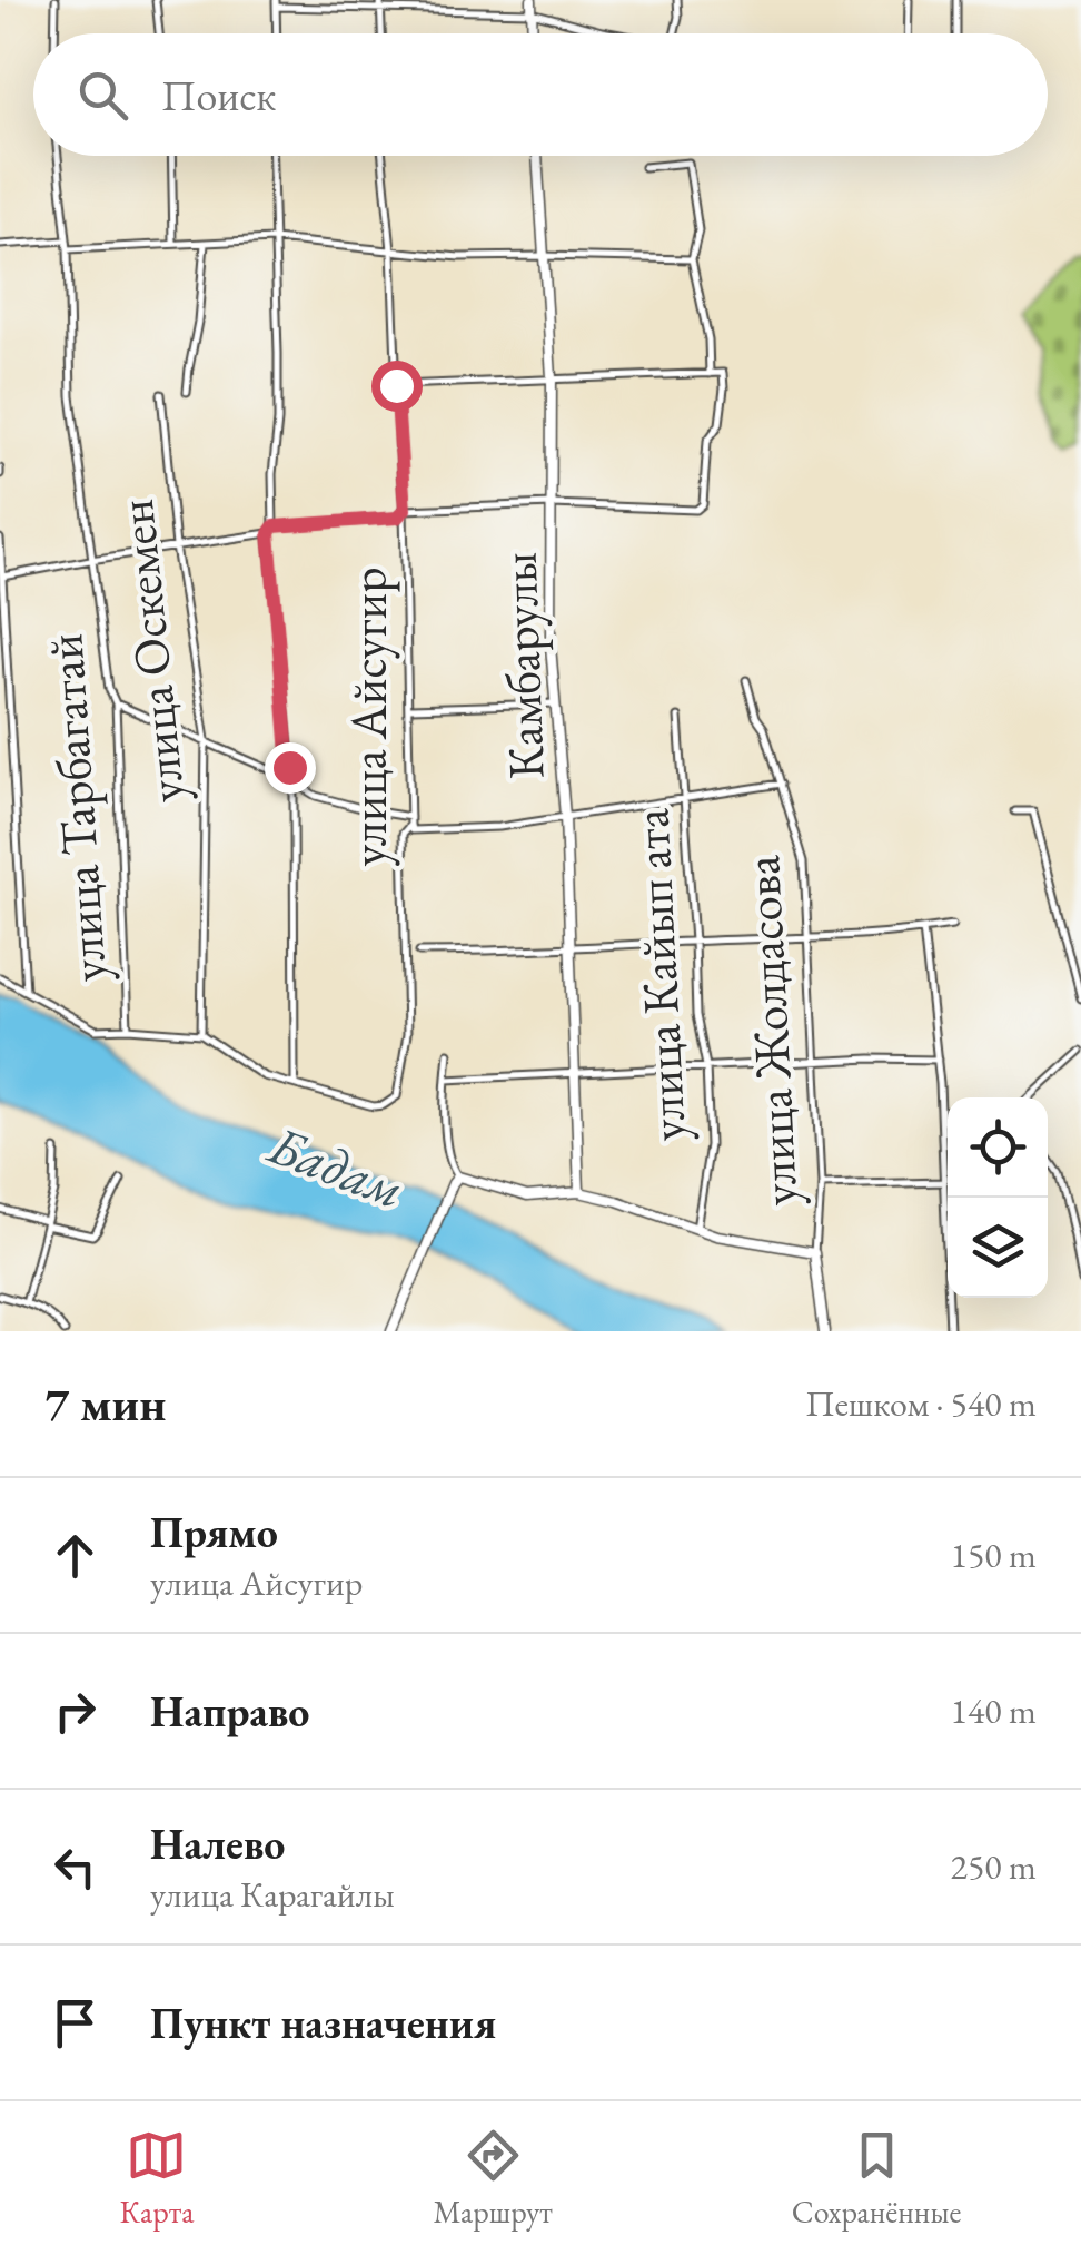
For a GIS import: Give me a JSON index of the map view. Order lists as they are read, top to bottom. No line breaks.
{"streets":{"street":["улица Оскемен","Камбарулы","улица Айсугир","улица Тарбагатай","улица Кайып ата","улица Жолдасова"]},"water":["Бадам"],"page":{"search":"Поиск","heading":["7 мин","Пешком · 540 m"],"list":[["Прямо","улица Айсугир","150 m"],["Направо","140 m"],["Налево","улица Карагайлы","250 m"],"Пункт назначения"],"nav":["Карта","Маршрут","Сохранённые"]}}
